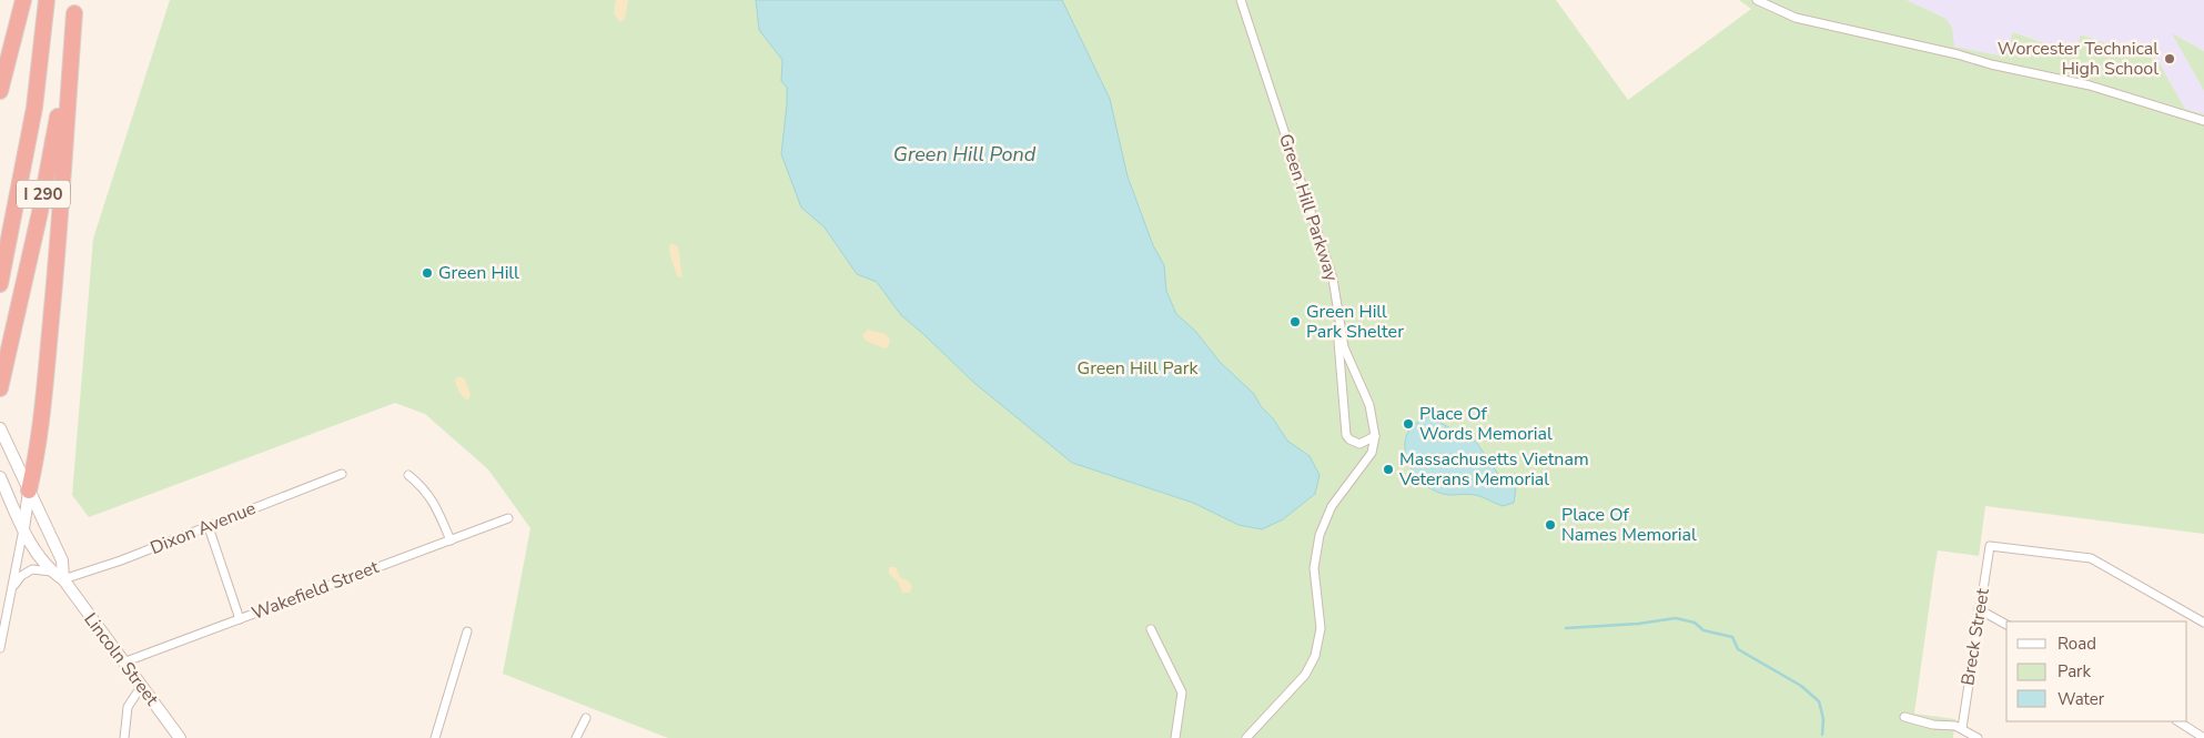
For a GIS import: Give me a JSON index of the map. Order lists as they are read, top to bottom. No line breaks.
{"streets":{"highway":["I 290"],"main road":["Lincoln Street"],"street":["Green Hill Parkway","Dixon Avenue","Wakefield Street","Breck Street"]},"crossings":[["Dixon Avenue","Lincoln Street"],["Wakefield Street","Lincoln Street"]],"water":["Green Hill Pond"],"parks":["Green Hill Park"],"places":["Worcester Technical High School","Green Hill","Green Hill Park Shelter","Place Of Words Memorial","Massachusetts Vietnam Veterans Memorial","Place Of Names Memorial"],"legend":["Road","Park","Water"]}
